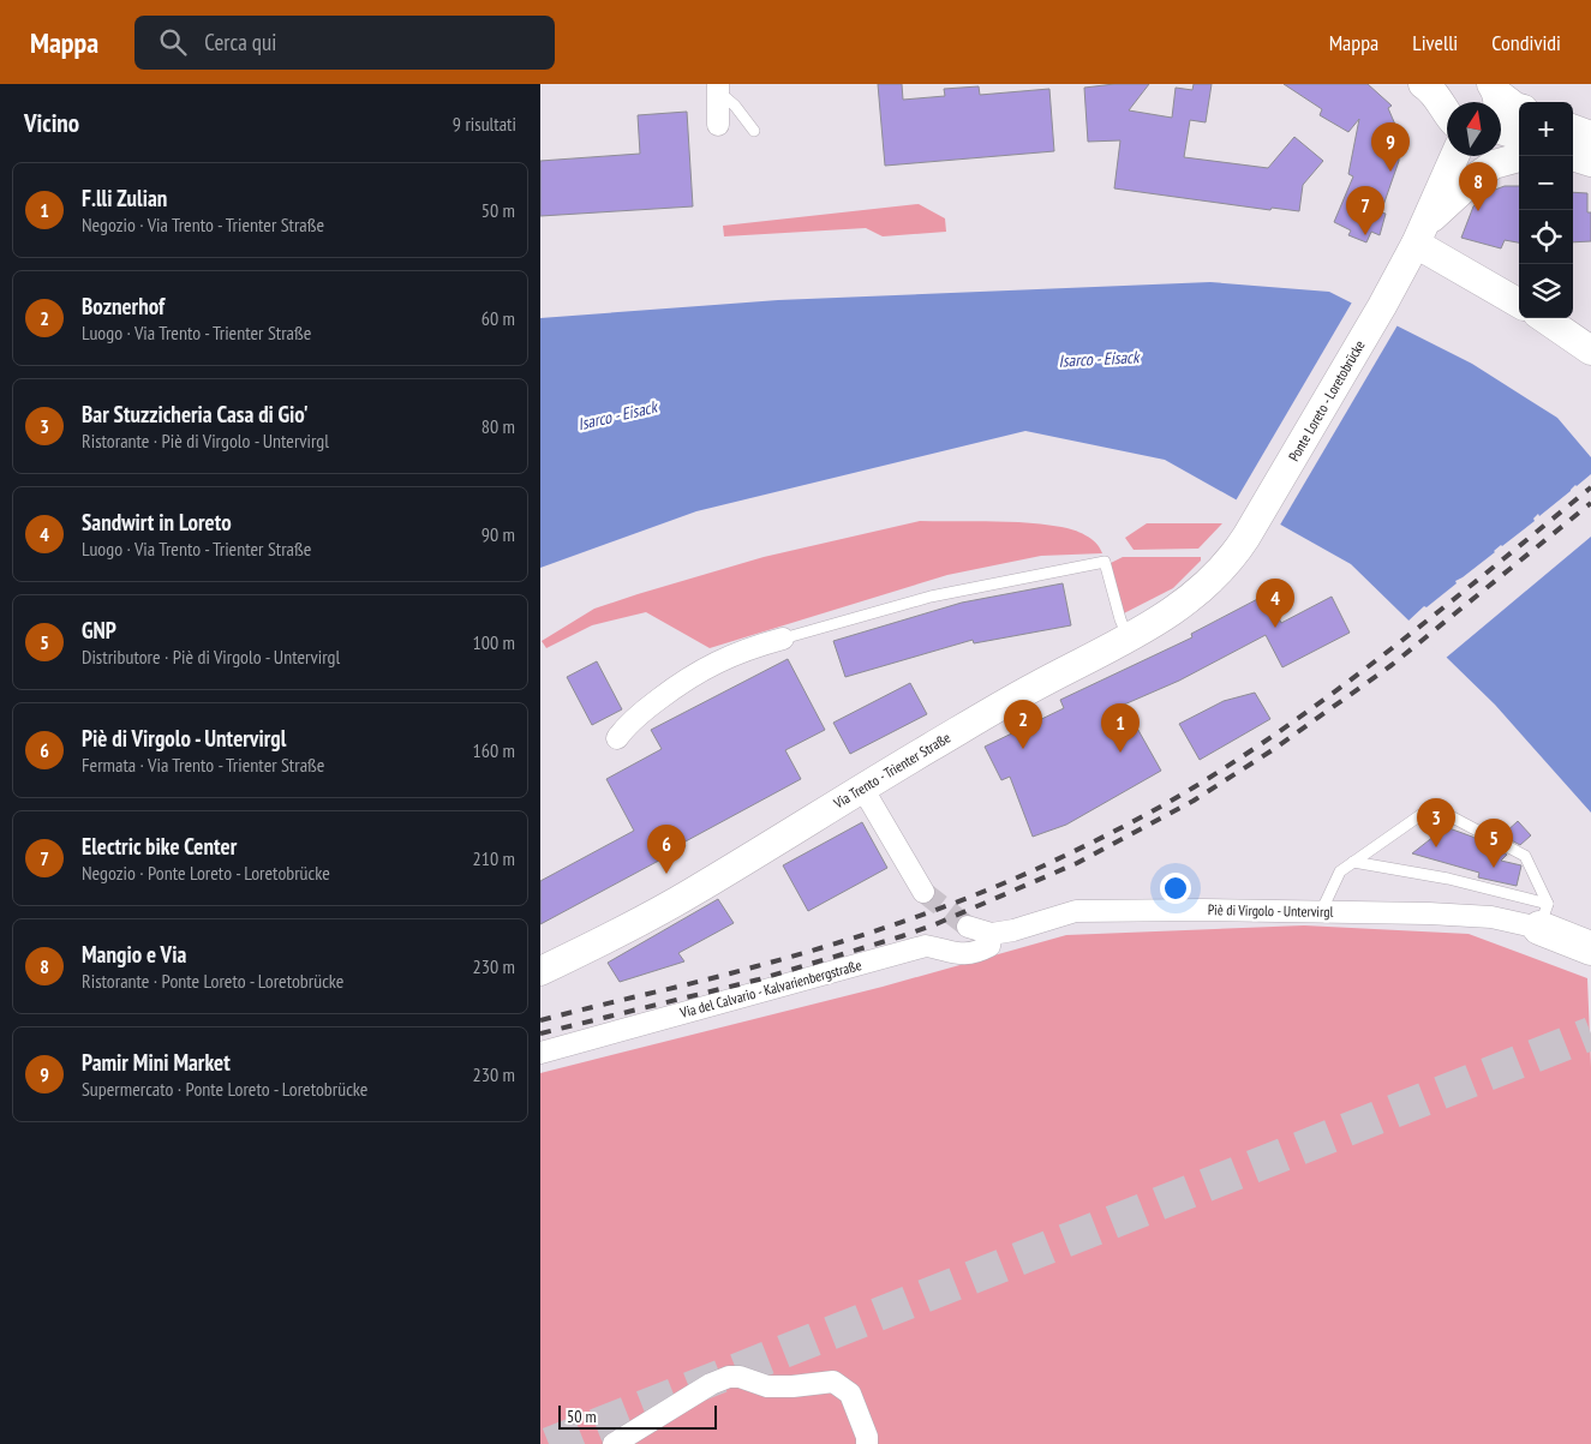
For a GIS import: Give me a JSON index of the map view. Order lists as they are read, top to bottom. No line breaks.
{"streets":{"street":["Ponte Loreto - Loretobrücke","Via Trento - Trienter Straße","Piè di Virgolo - Untervirgl","Via del Calvario - Kalvarienbergstraße"]},"crossings":[["Ponte Loreto - Loretobrücke","Via Trento - Trienter Straße"],["Piè di Virgolo - Untervirgl","Via del Calvario - Kalvarienbergstraße"]],"water":["Isarco - Eisack"],"scale_bar":"50 m","north":"top","page":{"header":"Mappa","search":"Cerca qui","nav":["Mappa","Livelli","Condividi"],"heading":["Vicino","9 risultati"],"map_buttons":["+","−"],"pins":["9","8","7","4","2","1","3","5","6"],"list":[{"mark":"1","name":"F.lli Zulian","note":"Negozio · Via Trento - Trienter Straße","value":"50 m"},{"mark":"2","name":"Boznerhof","note":"Luogo · Via Trento - Trienter Straße","value":"60 m"},{"mark":"3","name":"Bar Stuzzicheria Casa di Gio'","note":"Ristorante · Piè di Virgolo - Untervirgl","value":"80 m"},{"mark":"4","name":"Sandwirt in Loreto","note":"Luogo · Via Trento - Trienter Straße","value":"90 m"},{"mark":"5","name":"GNP","note":"Distributore · Piè di Virgolo - Untervirgl","value":"100 m"},{"mark":"6","name":"Piè di Virgolo - Untervirgl","note":"Fermata · Via Trento - Trienter Straße","value":"160 m"},{"mark":"7","name":"Electric bike Center","note":"Negozio · Ponte Loreto - Loretobrücke","value":"210 m"},{"mark":"8","name":"Mangio e Via","note":"Ristorante · Ponte Loreto - Loretobrücke","value":"230 m"},{"mark":"9","name":"Pamir Mini Market","note":"Supermercato · Ponte Loreto - Loretobrücke","value":"230 m"}],"scale":"50 m"}}
